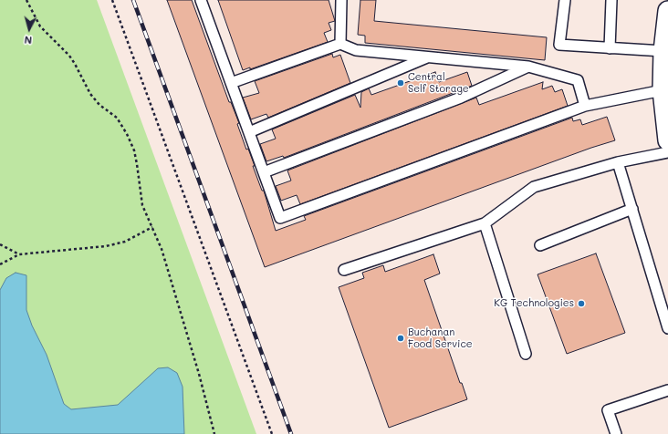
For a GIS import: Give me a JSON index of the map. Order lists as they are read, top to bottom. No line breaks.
{"places":["Central Self Storage","KG Technologies","Buchanan Food Service"],"north":"bottom"}
